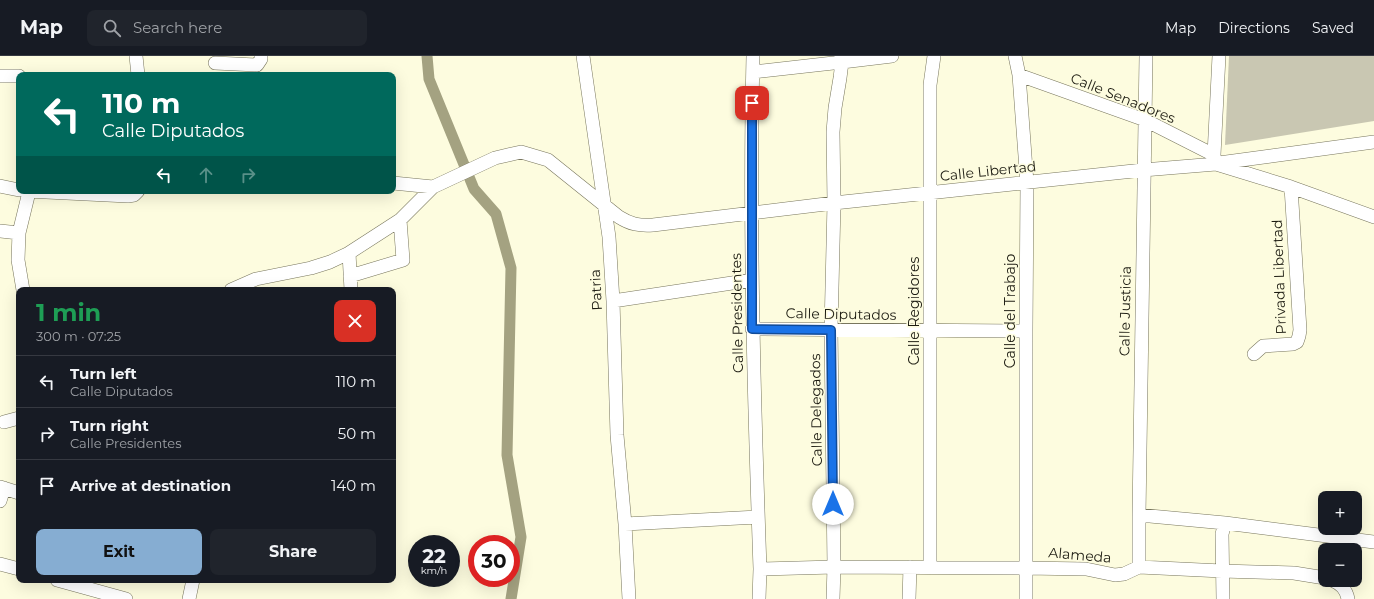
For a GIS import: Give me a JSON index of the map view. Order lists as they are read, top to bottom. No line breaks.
{"streets":{"street":["Calle Senadores","Calle Libertad","Privada Libertad","Patria","Calle Regidores","Calle del Trabajo","Calle Justicia","Calle Presidentes","Calle Diputados","Calle Delegados","Alameda"]},"crossings":[["Calle Senadores","Calle Libertad"],["Calle Senadores","Calle del Trabajo"],["Calle Senadores","Calle Justicia"],["Calle Libertad","Privada Libertad"],["Calle Libertad","Patria"],["Calle Libertad","Calle Regidores"],["Calle Libertad","Calle del Trabajo"],["Calle Libertad","Calle Justicia"],["Calle Libertad","Calle Presidentes"],["Calle Libertad","Calle Delegados"],["Calle Regidores","Calle Diputados"],["Calle Regidores","Alameda"],["Calle del Trabajo","Calle Diputados"],["Calle del Trabajo","Alameda"],["Calle Justicia","Alameda"],["Calle Presidentes","Calle Diputados"],["Calle Presidentes","Alameda"],["Calle Diputados","Calle Delegados"],["Calle Delegados","Alameda"]],"page":{"header":"Map","search":"Search here","nav":["Map","Directions","Saved"],"turn":["110 m","Calle Diputados"],"heading":["1 min","300 m · 07:25"],"list":[{"name":"Turn left","note":"Calle Diputados","value":"110 m"},{"name":"Turn right","note":"Calle Presidentes","value":"50 m"},{"name":"Arrive at destination","value":"140 m"}],"map_buttons":["+","−"],"buttons":["Exit","Share"],"speed":"22 km/h","limit":"30"}}
